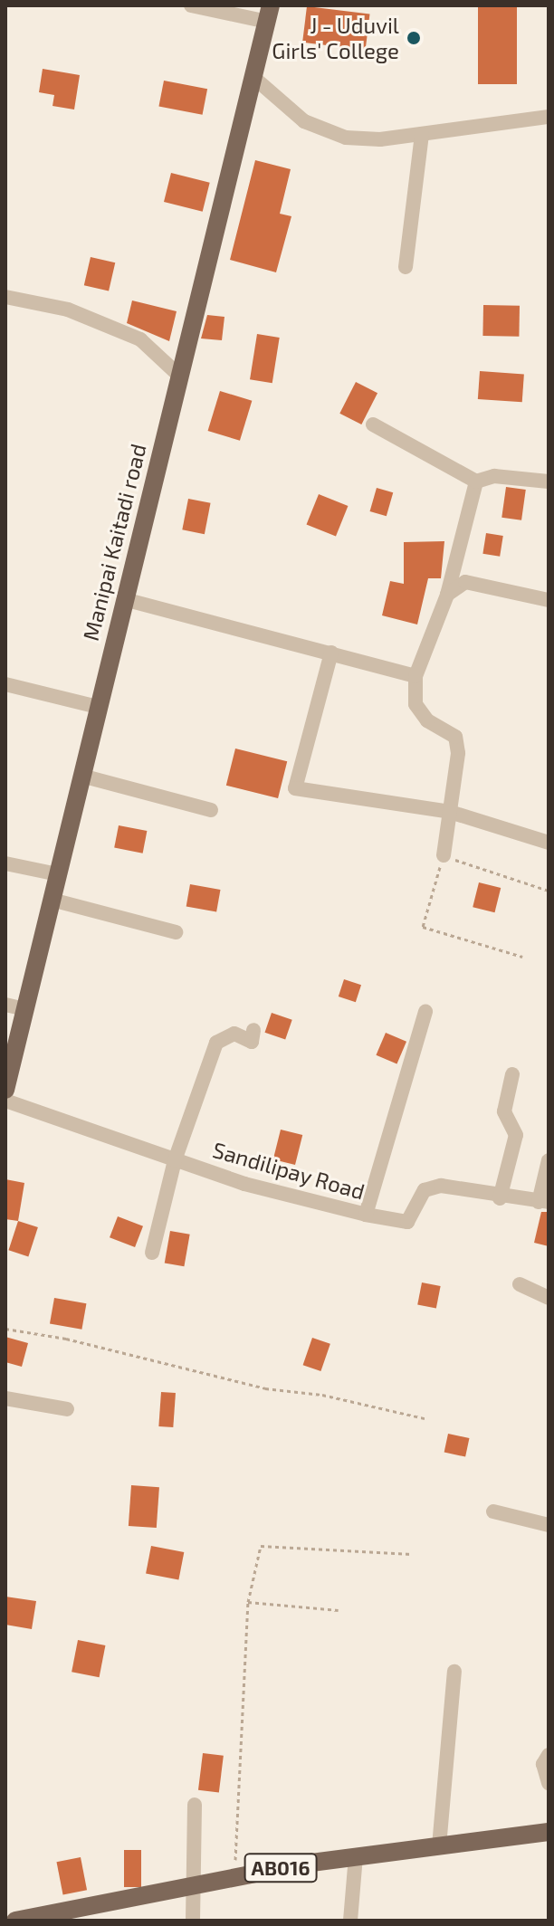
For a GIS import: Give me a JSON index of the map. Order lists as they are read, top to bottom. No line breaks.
{"streets":{"main road":["Manipai Kaitadi road","AB016"],"street":["Sandilipay Road"]},"places":["J - Uduvil Girls' College"]}
